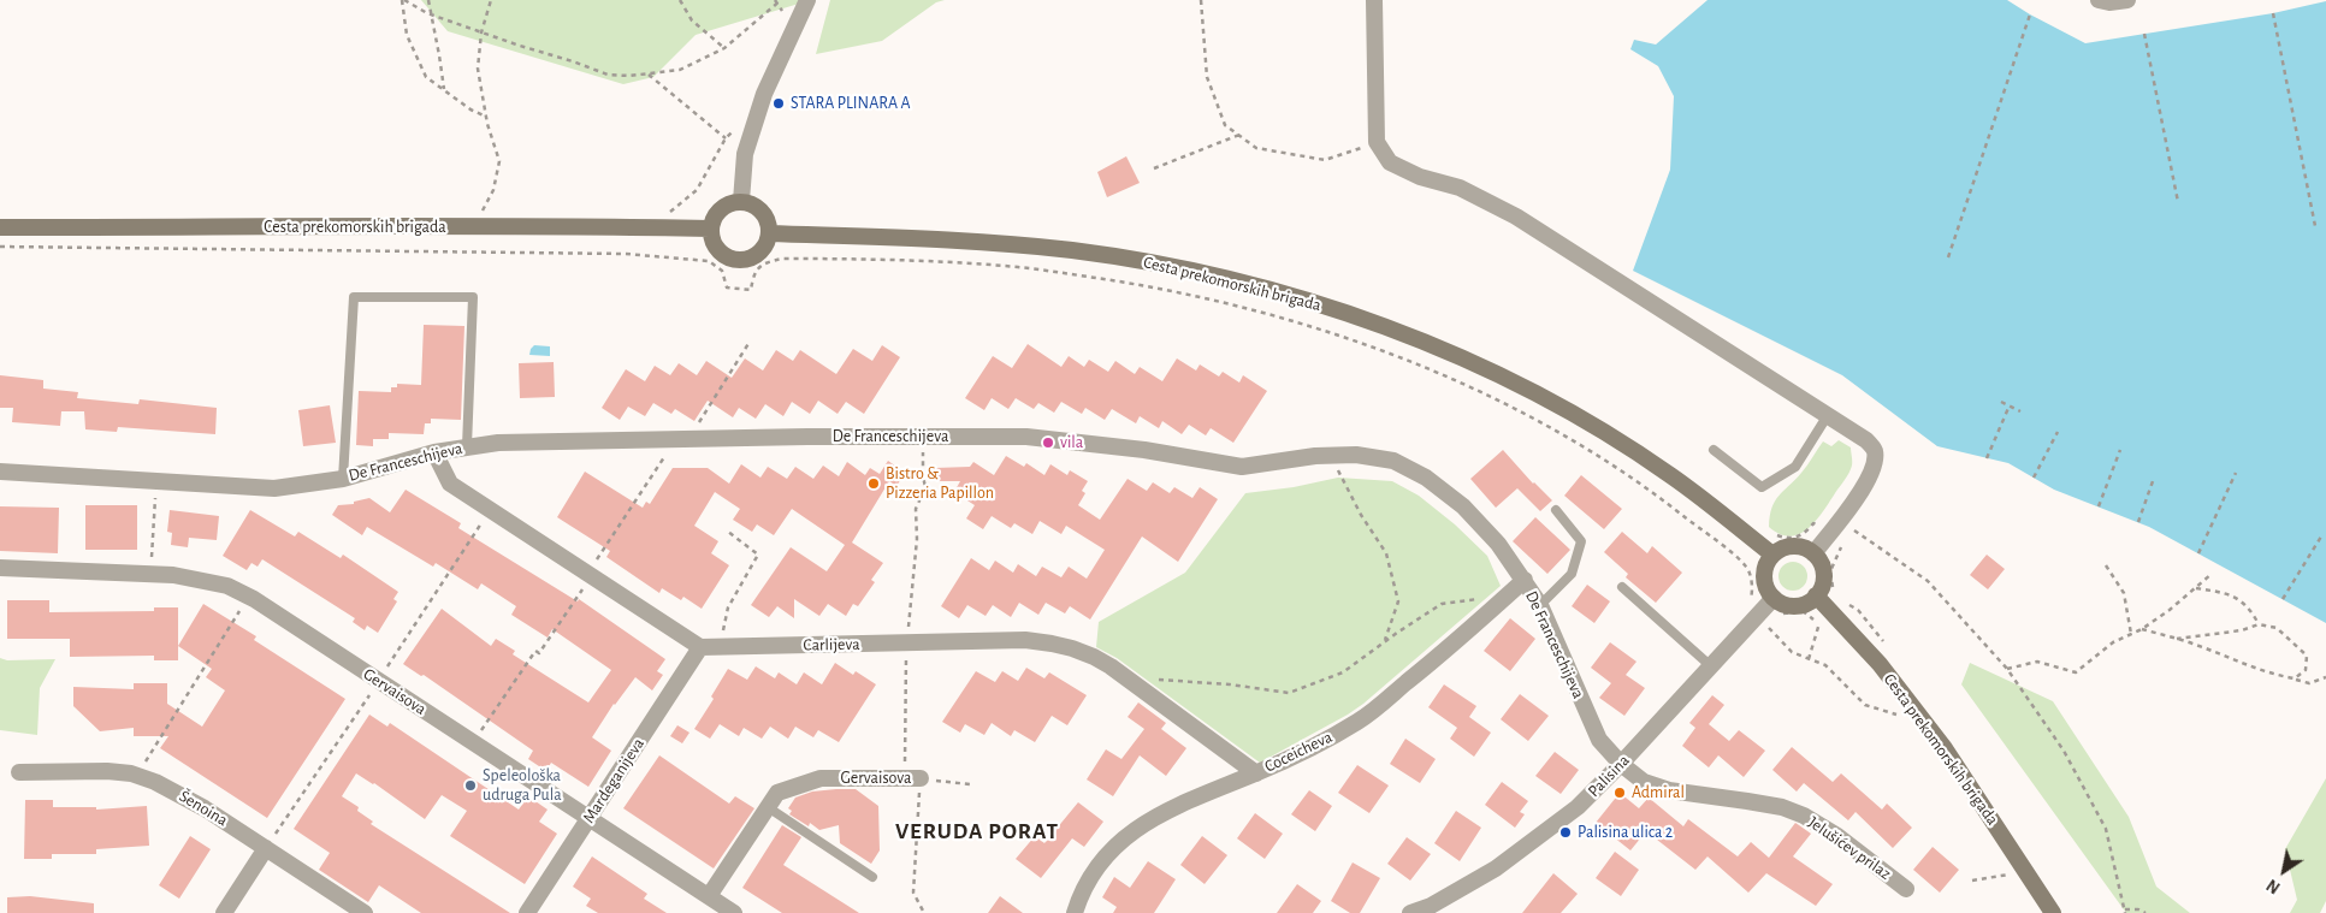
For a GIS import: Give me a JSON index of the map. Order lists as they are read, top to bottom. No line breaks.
{"streets":{"main road":["Cesta prekomorskih brigada"],"street":["De Franceschijeva","Carlijeva","Gervaisova","Coceicheva","Palisina","Mardeganijeva","Šenoina","Jelušićev prilaz"]},"crossings":[["Cesta prekomorskih brigada","Palisina"],["De Franceschijeva","Coceicheva"],["De Franceschijeva","Palisina"],["De Franceschijeva","Jelušićev prilaz"],["Carlijeva","Coceicheva"],["Carlijeva","Mardeganijeva"],["Gervaisova","Mardeganijeva"],["Palisina","Jelušićev prilaz"]],"districts":["VERUDA PORAT"],"places":["STARA PLINARA A","vila","Bistro & Pizzeria Papillon","Speleološka udruga Pula","Admiral","Palisina ulica 2"],"north":"bottom left"}
